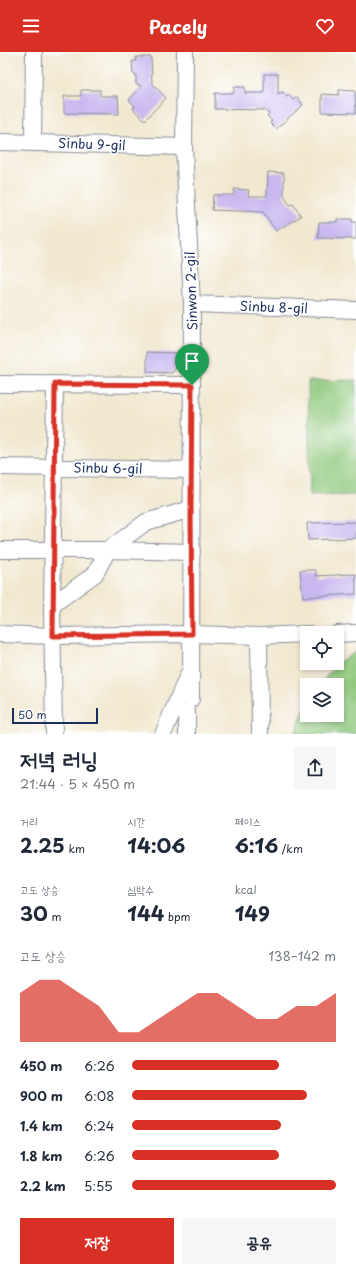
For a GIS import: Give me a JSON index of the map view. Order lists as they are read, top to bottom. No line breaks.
{"streets":{"street":["Sinbu 9-gil","Sinwon 2-gil","Sinbu 8-gil","Sinbu 6-gil"]},"crossings":[["Sinbu 9-gil","Sinwon 2-gil"],["Sinwon 2-gil","Sinbu 8-gil"],["Sinwon 2-gil","Sinbu 6-gil"]],"scale_bar":"50 m","page":{"header":"Pacely","scale":"50 m","heading":["저녁 러닝","21:44 · 5 × 450 m"],"stats":[["거리","2.25 km"],["시간","14:06"],["페이스","6:16 /km"],["고도 상승","30 m"],["심박수","144 bpm"],["kcal","149"]],"chart":["고도 상승","138–142 m"],"list":[{"name":"450 m","note":"6:26"},{"name":"900 m","note":"6:08"},{"name":"1.4 km","note":"6:24"},{"name":"1.8 km","note":"6:26"},{"name":"2.2 km","note":"5:55"}],"buttons":["저장","공유"]}}
